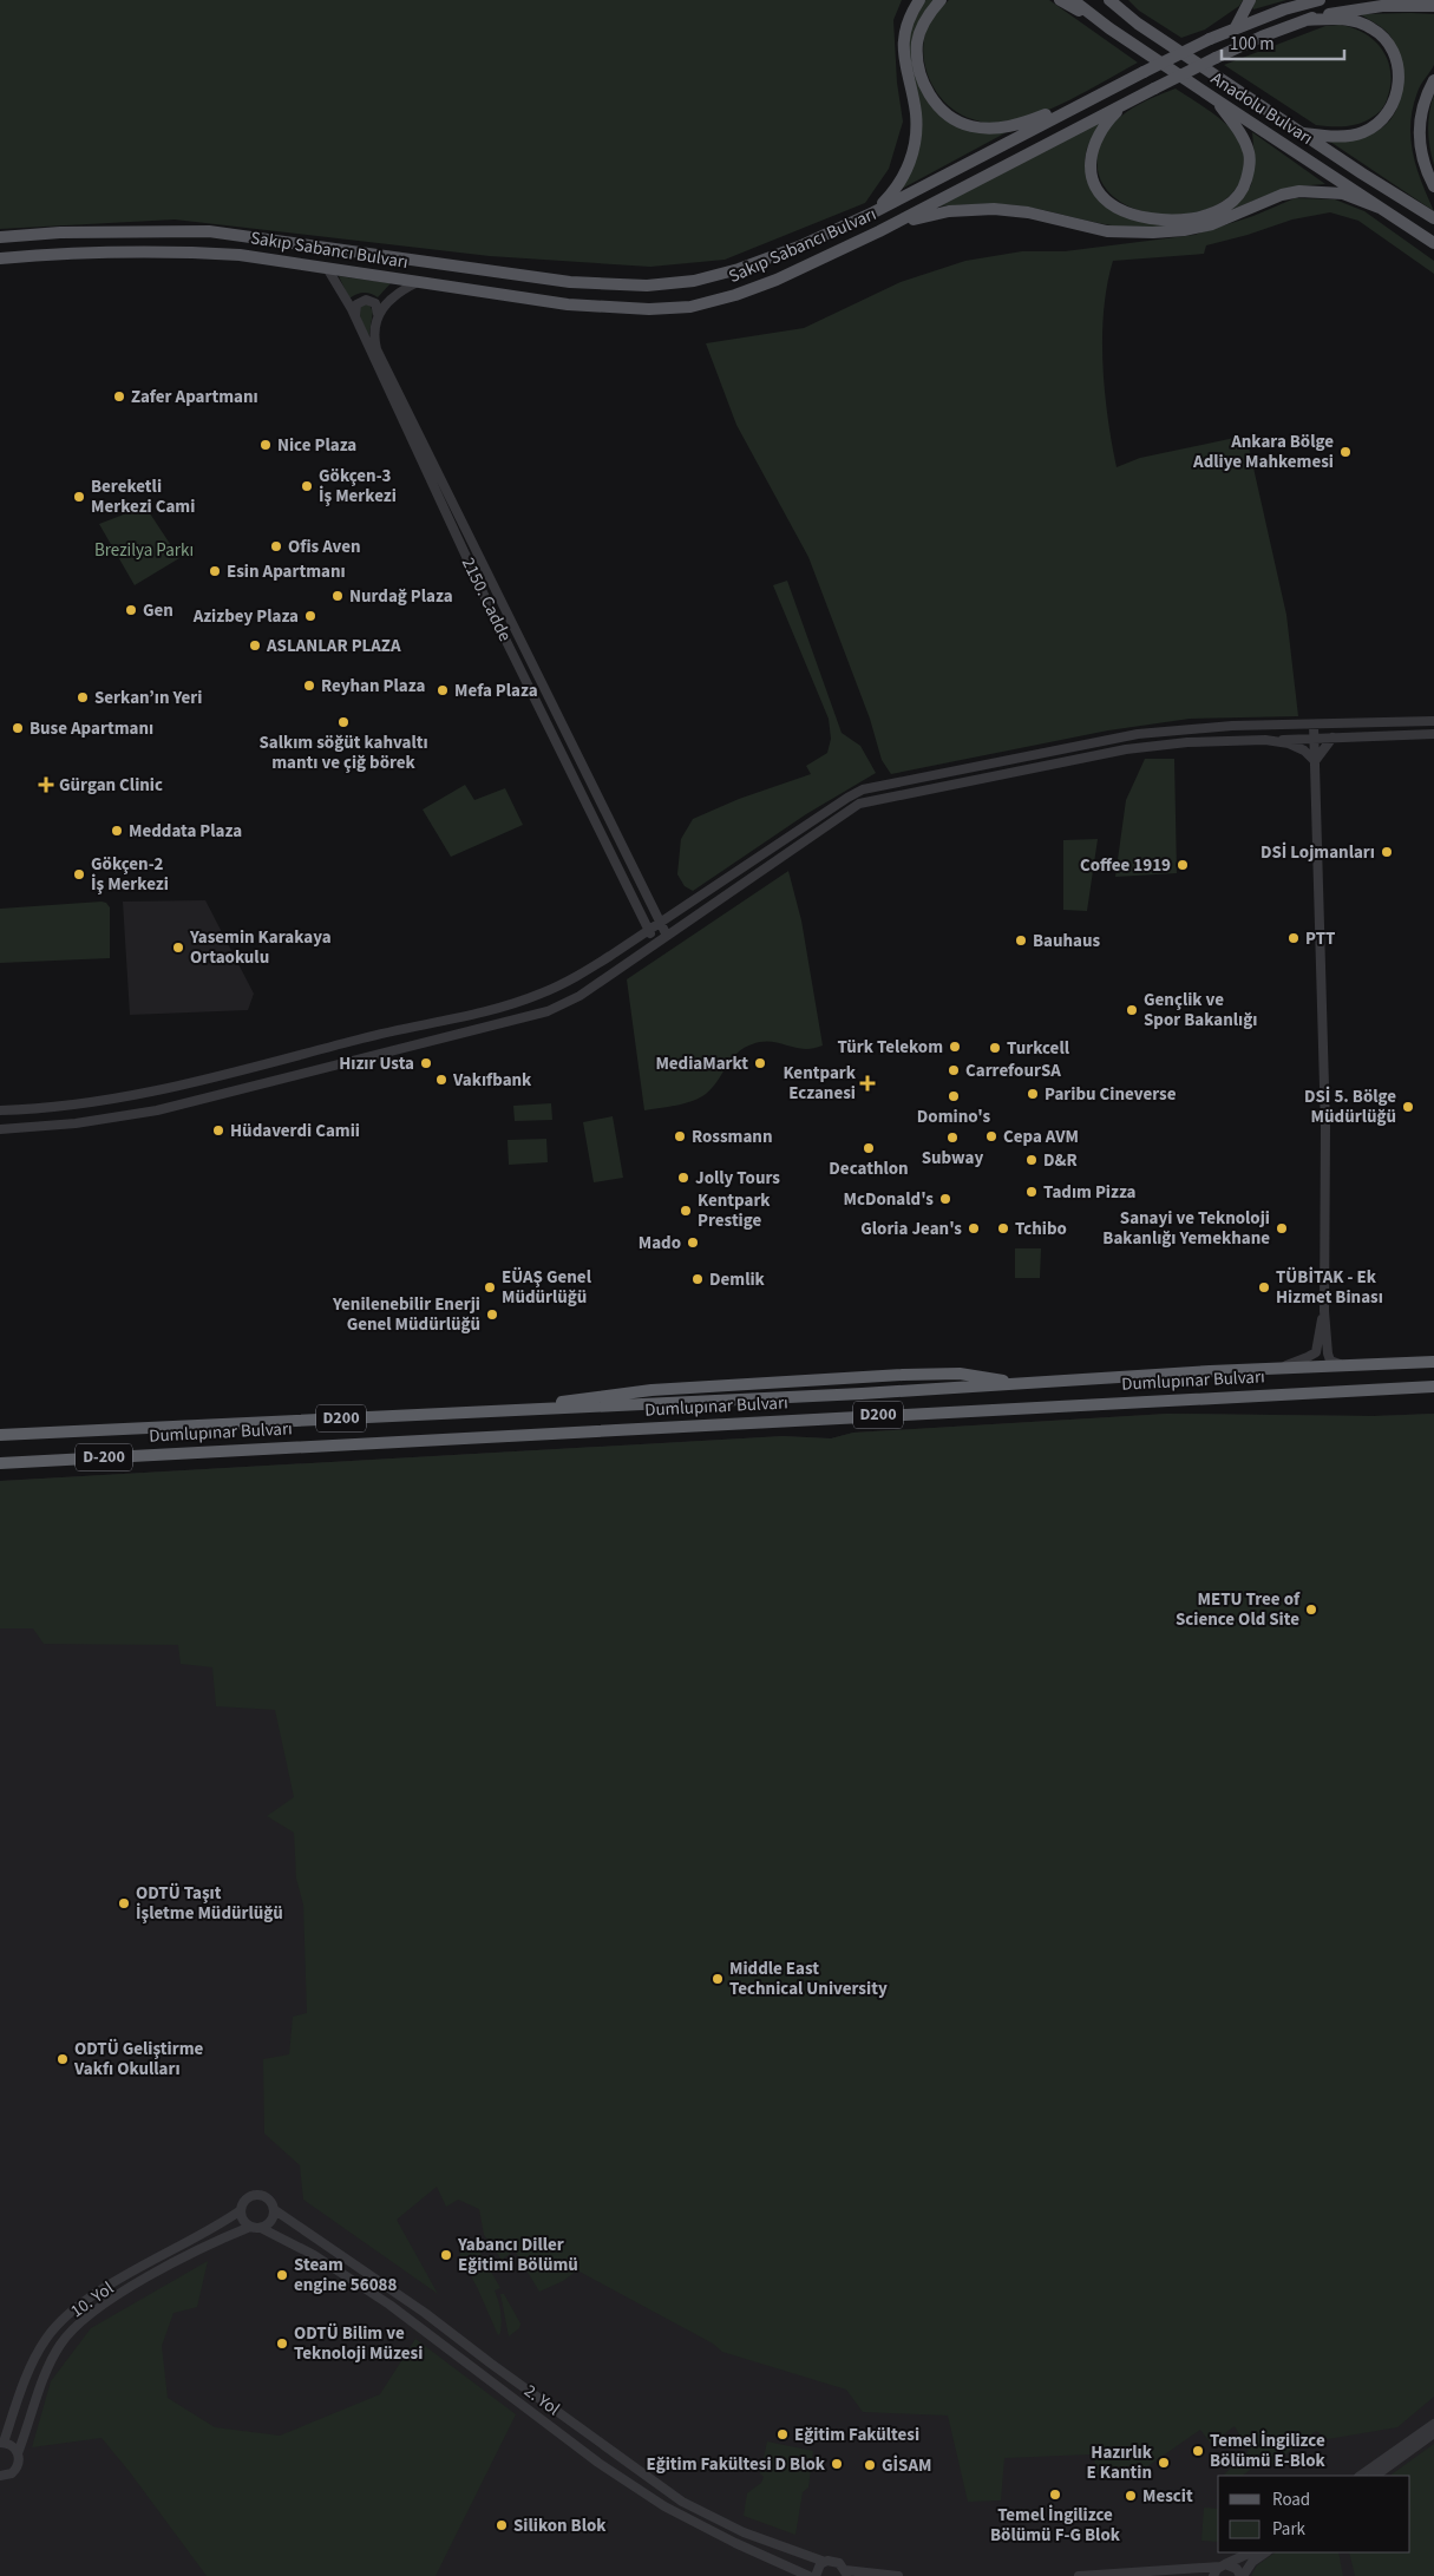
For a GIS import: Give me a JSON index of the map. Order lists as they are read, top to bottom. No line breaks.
{"streets":{"highway":["Dumlupınar Bulvarı","D200","D-200"],"main road":["Anadolu Bulvarı","Sakıp Sabancı Bulvarı"],"street":["2150. Cadde","10. Yol","2. Yol"]},"crossings":[["Sakıp Sabancı Bulvarı","2150. Cadde"],["10. Yol","2. Yol"]],"parks":["Brezilya Parkı"],"places":{"other":["Zafer Apartmanı","Nice Plaza","Ankara Bölge Adliye Mahkemesi","Gökçen-3 İş Merkezi","Bereketli Merkezi Cami","Ofis Aven","Esin Apartmanı","Nurdağ Plaza","Gen","Azizbey Plaza","ASLANLAR PLAZA","Reyhan Plaza","Mefa Plaza","Serkan’ın Yeri","Salkım söğüt kahvaltı mantı ve çiğ börek","Buse Apartmanı","Meddata Plaza","DSİ Lojmanları","Coffee 1919","Gökçen-2 İş Merkezi","PTT","Bauhaus","Yasemin Karakaya Ortaokulu","Gençlik ve Spor Bakanlığı","Türk Telekom","Turkcell","Hızır Usta","MediaMarkt","CarrefourSA","Vakıfbank","Paribu Cineverse","Domino's","DSİ 5. Bölge Müdürlüğü","Hüdaverdi Camii","Rossmann","Cepa AVM","Subway","Decathlon","D&R","Jolly Tours","Tadım Pizza","McDonald's","Kentpark Prestige","Gloria Jean's","Tchibo","Sanayi ve Teknoloji Bakanlığı Yemekhane","Mado","Demlik","EÜAŞ Genel Müdürlüğü","TÜBİTAK - Ek Hizmet Binası","Yenilenebilir Enerji Genel Müdürlüğü","METU Tree of Science Old Site","ODTÜ Taşıt İşletme Müdürlüğü","Middle East Technical University","ODTÜ Geliştirme Vakfı Okulları","Yabancı Diller Eğitimi Bölümü","Steam engine 56088","ODTÜ Bilim ve Teknoloji Müzesi","Eğitim Fakültesi","Temel İngilizce Bölümü E-Blok","Hazırlık E Kantin","Eğitim Fakültesi D Blok","GİSAM","Temel İngilizce Bölümü F-G Blok","Mescit","Silikon Blok"],"health":["Gürgan Clinic","Kentpark Eczanesi"]},"legend":["Road","Park"],"scale_bar":"100 m"}
